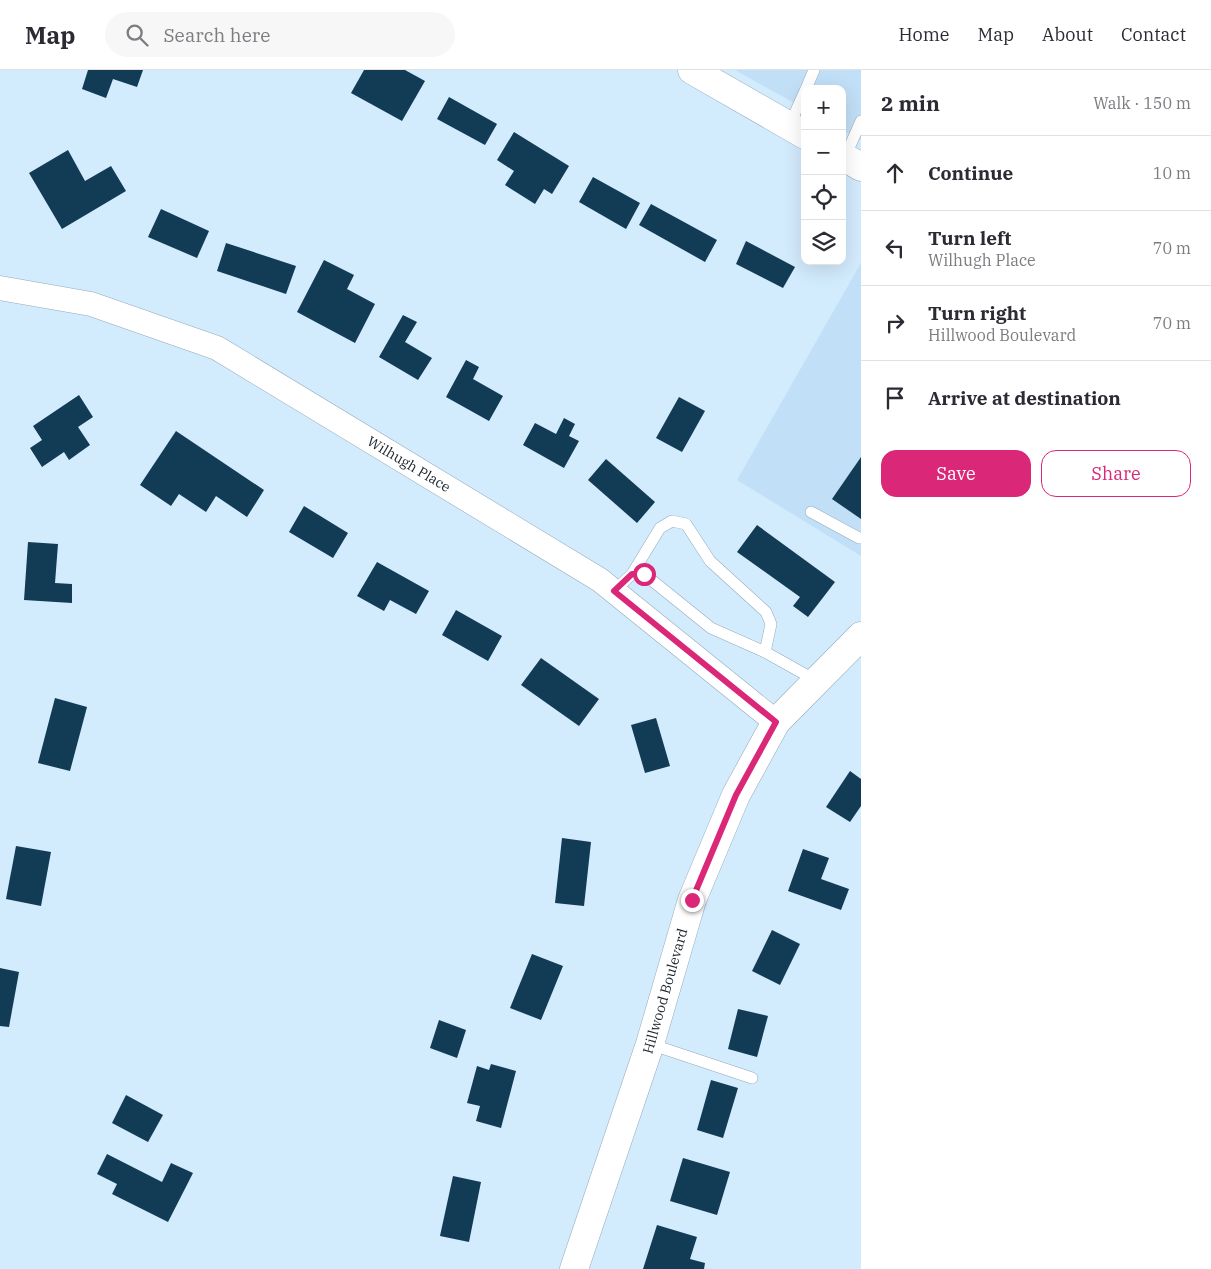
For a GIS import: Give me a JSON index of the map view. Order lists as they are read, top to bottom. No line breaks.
{"streets":{"street":["Wilhugh Place","Hillwood Boulevard"]},"crossings":[["Wilhugh Place","Hillwood Boulevard"]],"page":{"header":"Map","search":"Search here","nav":["Home","Map","About","Contact"],"heading":["2 min","Walk · 150 m"],"map_buttons":["+","−"],"list":[["Continue","10 m"],["Turn left","Wilhugh Place","70 m"],["Turn right","Hillwood Boulevard","70 m"],"Arrive at destination"],"buttons":["Save","Share"]}}
